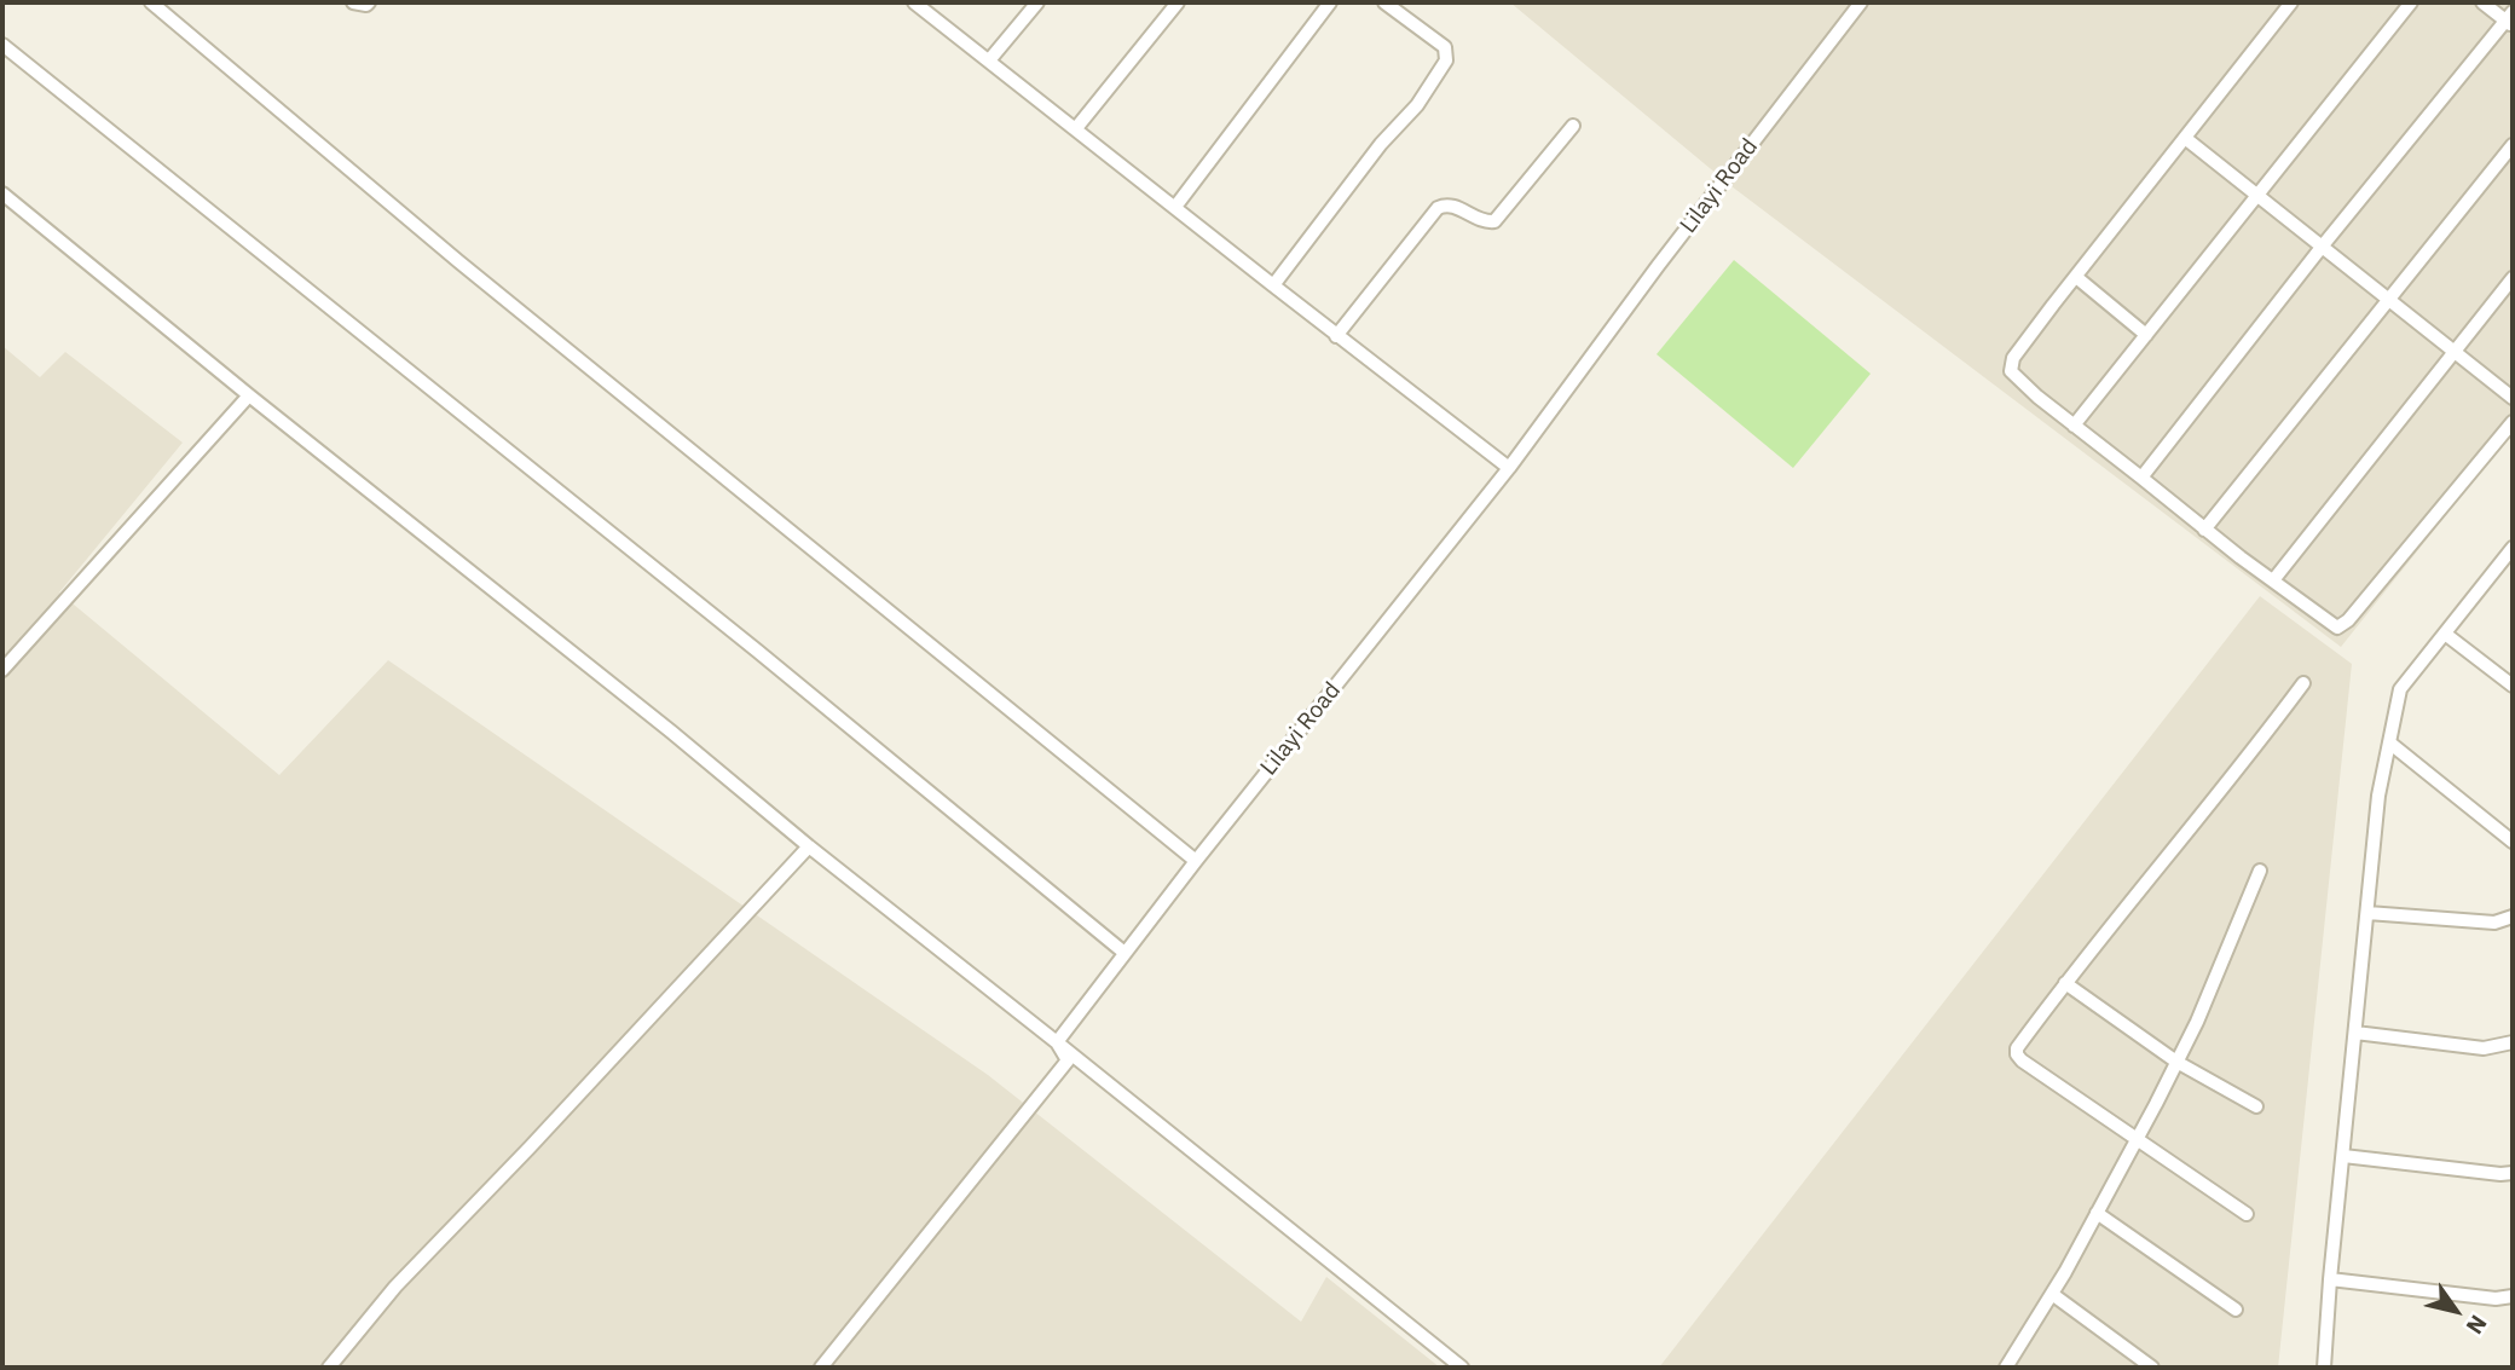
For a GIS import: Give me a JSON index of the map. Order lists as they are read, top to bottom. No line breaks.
{"streets":{"street":["Lilayi Road"]},"north":"bottom right"}
